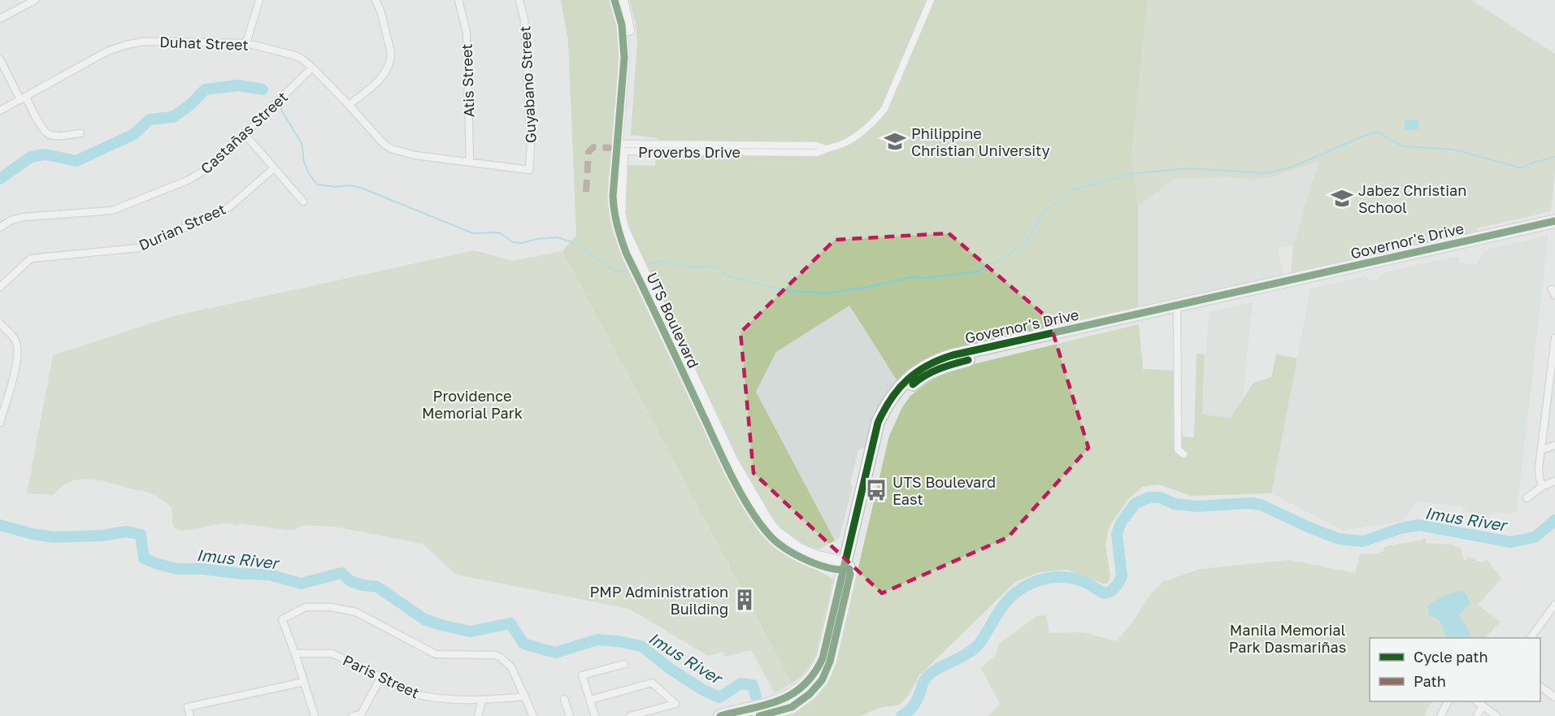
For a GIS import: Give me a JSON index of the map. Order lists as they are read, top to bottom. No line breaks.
{"streets":{"highway":["Governor's Drive"],"main road":["UTS Boulevard"],"street":["Duhat Street","Atis Street","Guyabano Street","Castañas Street","Proverbs Drive","Durian Street","Paris Street"]},"crossings":[["Duhat Street","Atis Street"],["Duhat Street","Guyabano Street"],["Duhat Street","Castañas Street"],["Proverbs Drive","UTS Boulevard"],["Governor's Drive","UTS Boulevard"]],"water":["Imus River"],"parks":["Providence Memorial Park","Manila Memorial Park Dasmariñas"],"places":{"school or university":["Philippine Christian University","Jabez Christian School"],"bus stop":["UTS Boulevard East"],"building":["PMP Administration Building"]},"legend":["Cycle path","Path"]}
